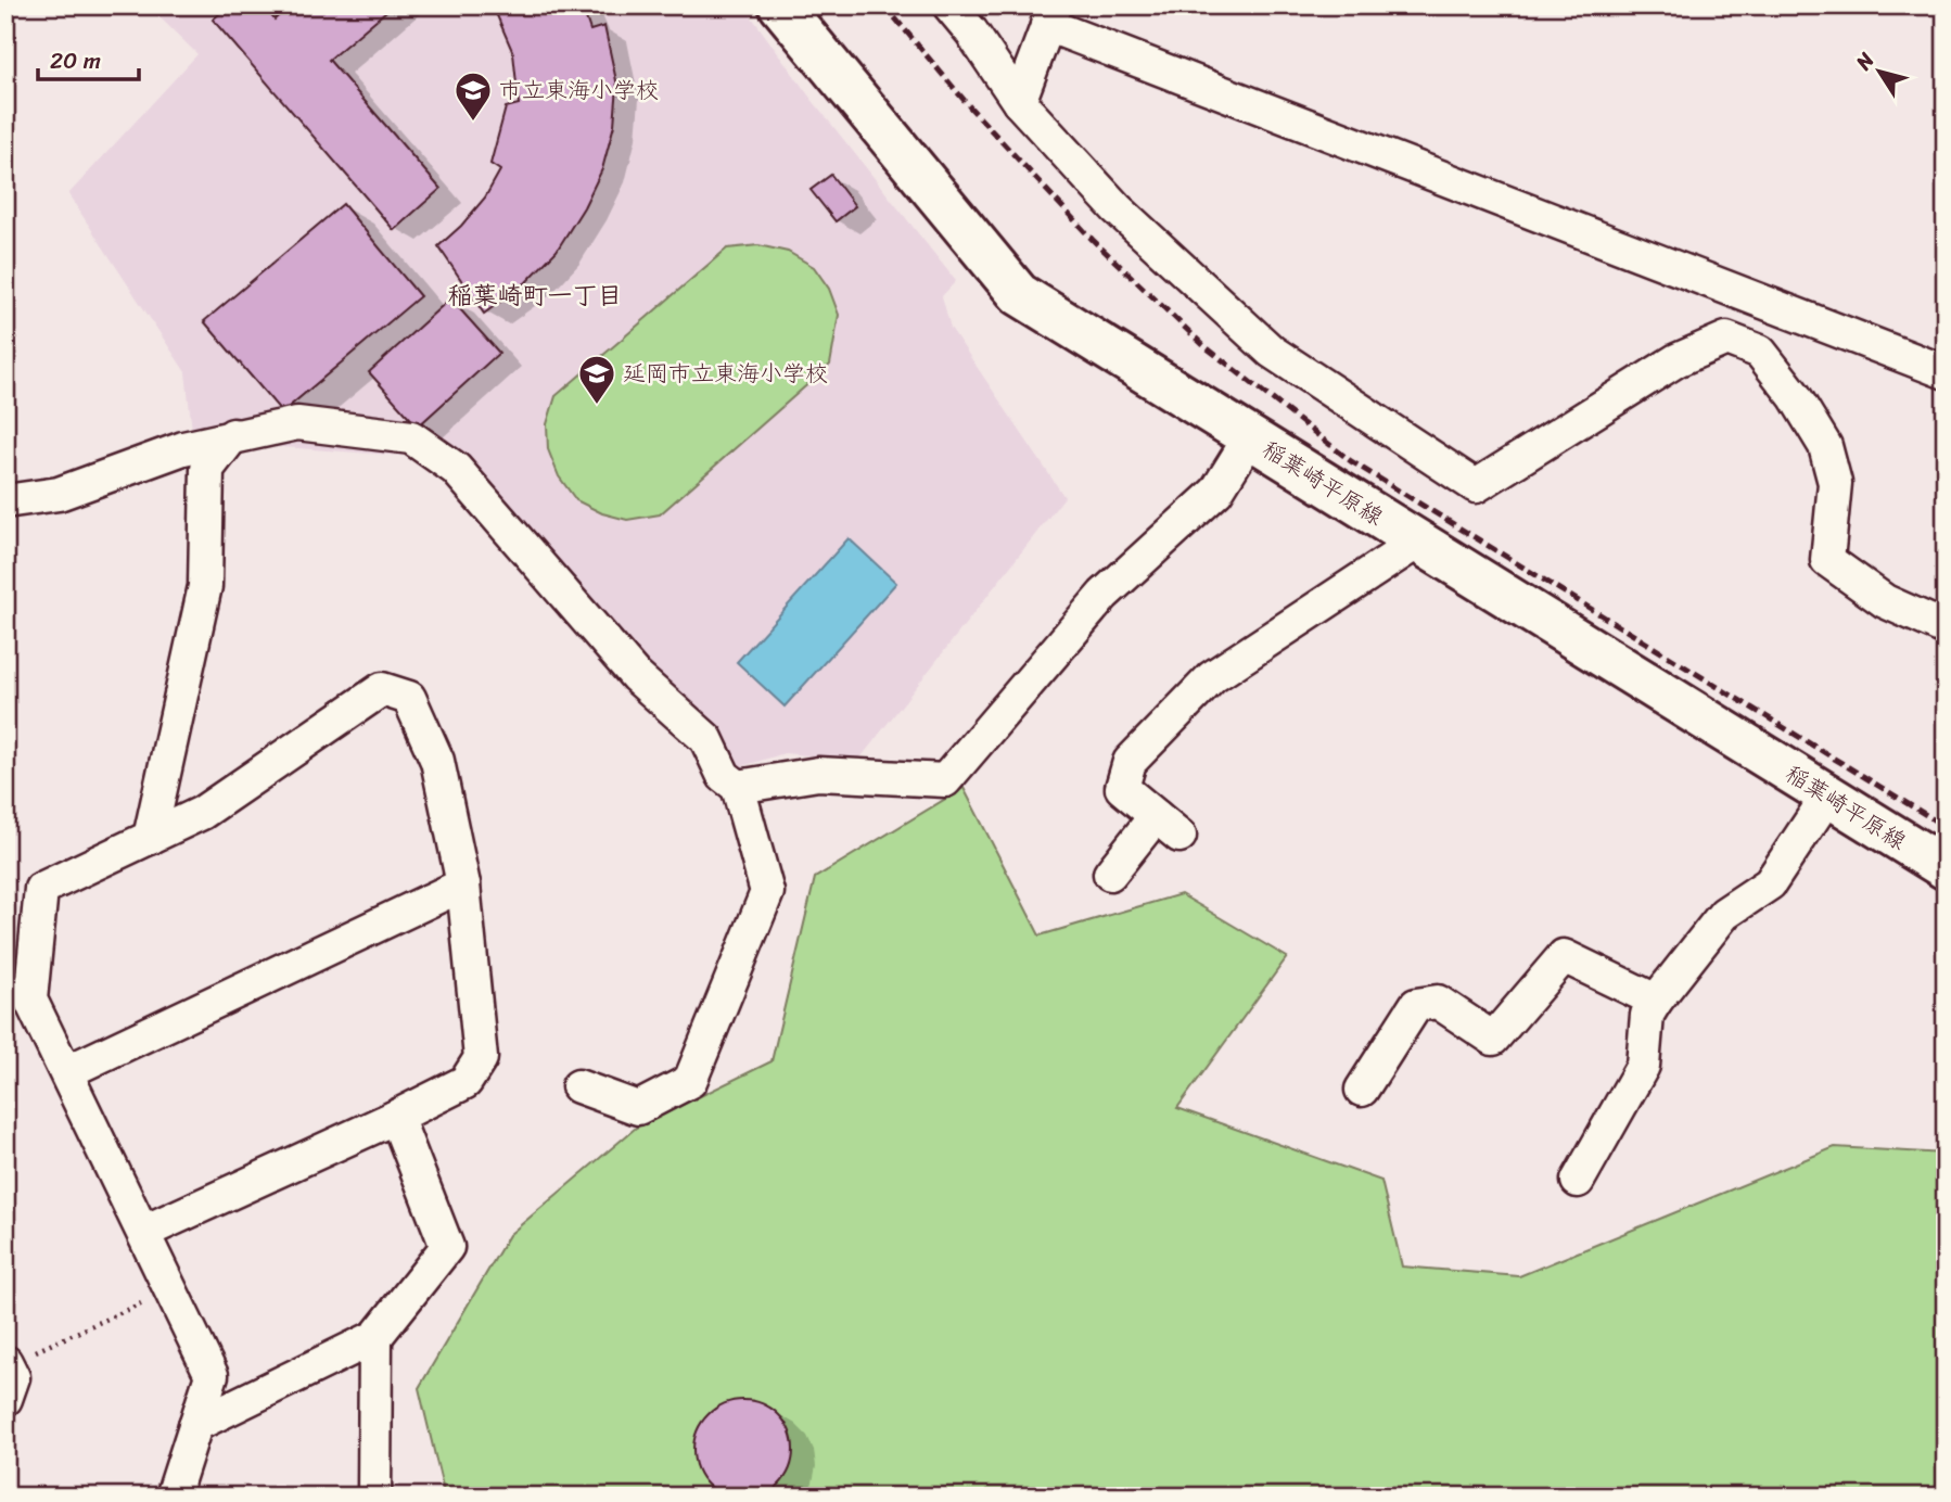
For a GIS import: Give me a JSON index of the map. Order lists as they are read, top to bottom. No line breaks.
{"streets":{"main road":["稲葉崎平原線"]},"districts":["稲葉崎町一丁目"],"places":{"school or university":["市立東海小学校","延岡市立東海小学校"]},"scale_bar":"20 m","north":"top left"}
